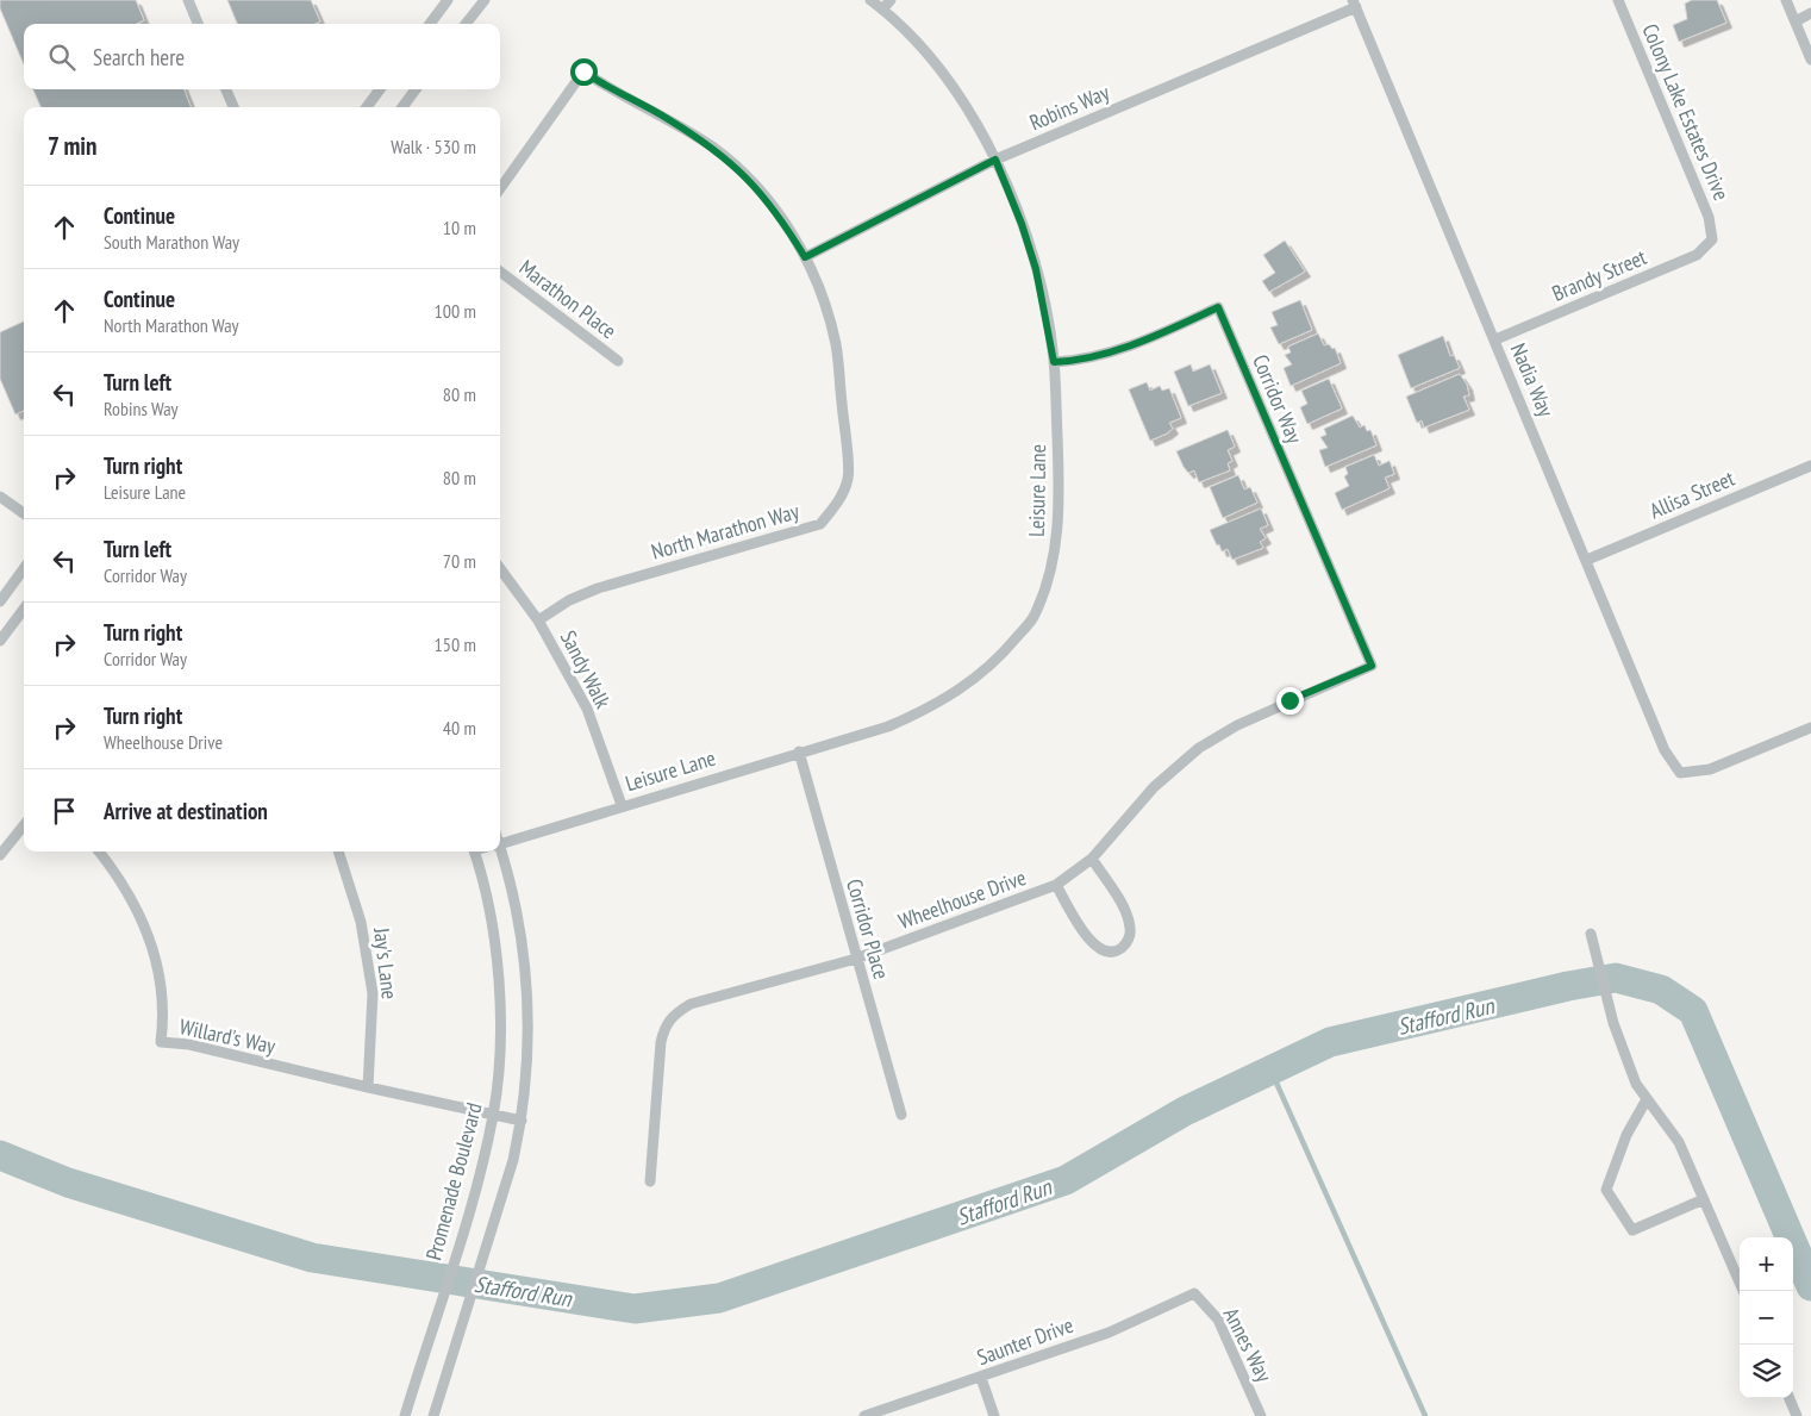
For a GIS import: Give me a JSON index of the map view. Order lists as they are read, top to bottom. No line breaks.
{"streets":{"street":["Robins Way","Colony Lake Estates Drive","Brandy Street","Marathon Place","Nadia Way","Corridor Way","Leisure Lane","Allisa Street","North Marathon Way","Sandy Walk","Wheelhouse Drive","Corridor Place","Jay's Lane","Willard's Way","Promenade Boulevard","Saunter Drive","Annes Way"]},"crossings":[["Robins Way","Nadia Way"],["Robins Way","Leisure Lane"],["Robins Way","North Marathon Way"],["Colony Lake Estates Drive","Brandy Street"],["Brandy Street","Nadia Way"],["Nadia Way","Allisa Street"],["Corridor Way","Leisure Lane"],["Corridor Way","Wheelhouse Drive"],["Leisure Lane","Sandy Walk"],["Leisure Lane","Corridor Place"],["North Marathon Way","Sandy Walk"],["Wheelhouse Drive","Corridor Place"],["Jay's Lane","Willard's Way"],["Willard's Way","Promenade Boulevard"],["Saunter Drive","Annes Way"]],"water":["Stafford Run"],"page":{"search":"Search here","heading":["7 min","Walk · 530 m"],"list":[["Continue","South Marathon Way","10 m"],["Continue","North Marathon Way","100 m"],["Turn left","Robins Way","80 m"],["Turn right","Leisure Lane","80 m"],["Turn left","Corridor Way","70 m"],["Turn right","Corridor Way","150 m"],["Turn right","Wheelhouse Drive","40 m"],"Arrive at destination"],"map_buttons":["+","−"]}}
